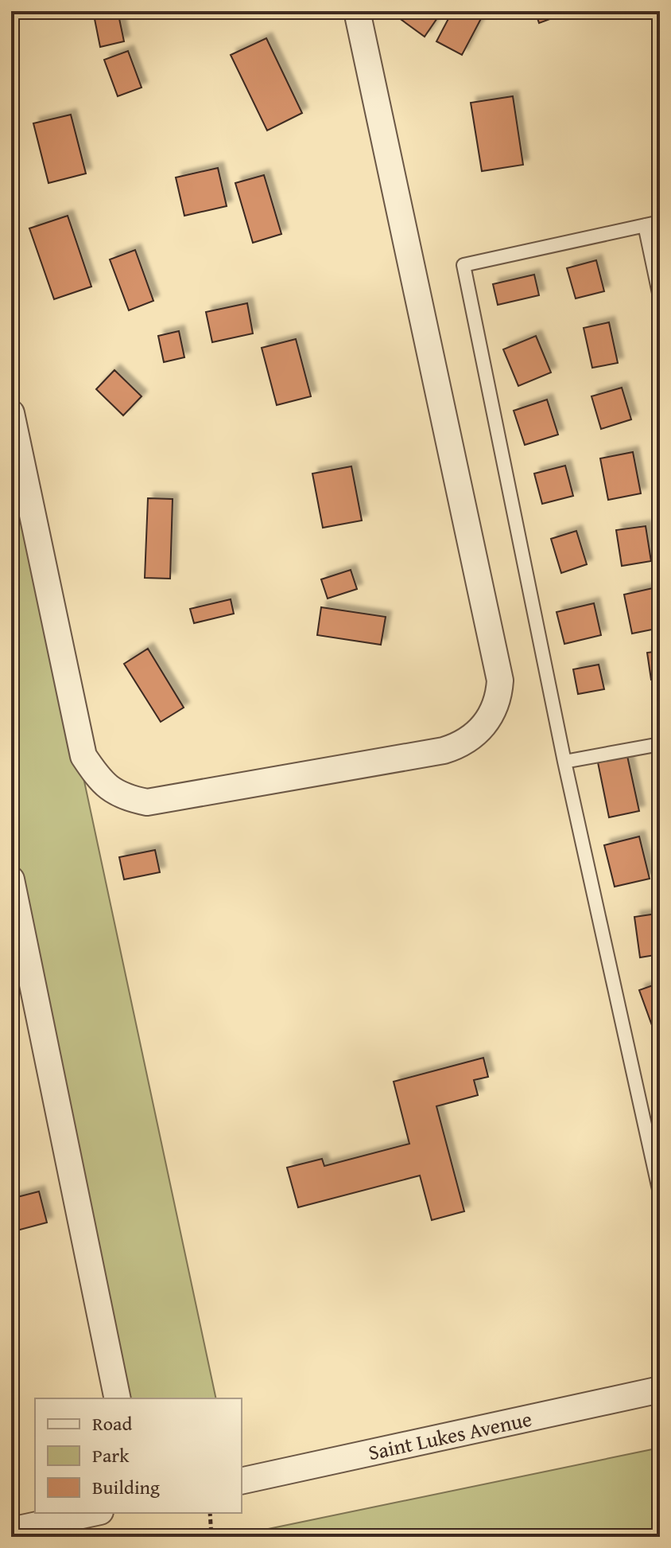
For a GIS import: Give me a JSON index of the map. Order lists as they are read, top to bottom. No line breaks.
{"streets":{"street":["Saint Lukes Avenue"]},"legend":["Road","Park","Building"]}
